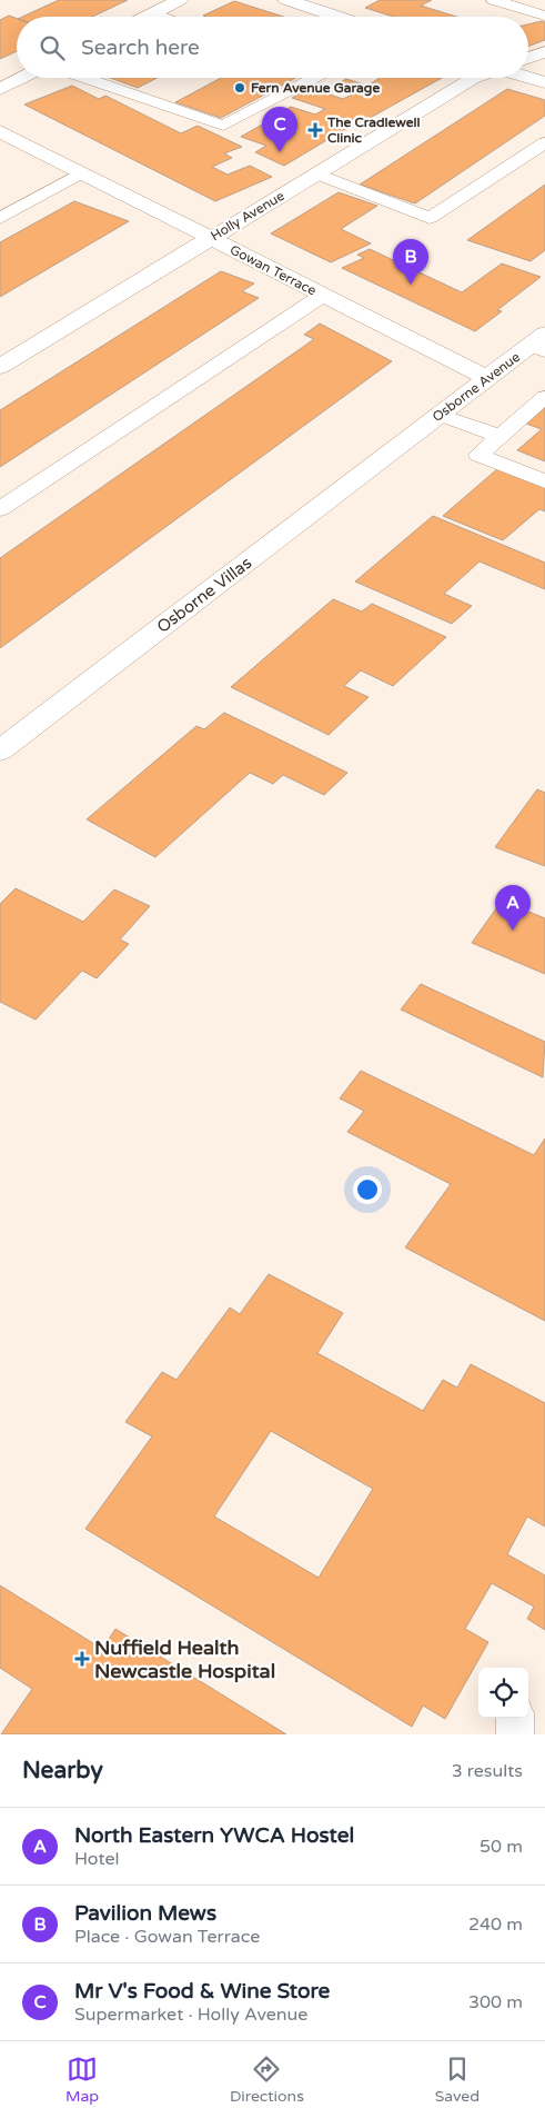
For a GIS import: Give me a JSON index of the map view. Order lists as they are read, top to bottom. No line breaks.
{"streets":{"street":["Holly Avenue","Gowan Terrace","Osborne Avenue","Osborne Villas"]},"crossings":[["Holly Avenue","Gowan Terrace"],["Gowan Terrace","Osborne Avenue"],["Osborne Avenue","Osborne Villas"]],"places":{"other":["Fern Avenue Garage"],"health":["The Cradlewell Clinic","Nuffield Health Newcastle Hospital"]},"page":{"search":"Search here","pins":["C","B","A"],"heading":["Nearby","3 results"],"list":[{"mark":"A","name":"North Eastern YWCA Hostel","note":"Hotel","value":"50 m"},{"mark":"B","name":"Pavilion Mews","note":"Place · Gowan Terrace","value":"240 m"},{"mark":"C","name":"Mr V's Food & Wine Store","note":"Supermarket · Holly Avenue","value":"300 m"}],"nav":["Map","Directions","Saved"]}}
